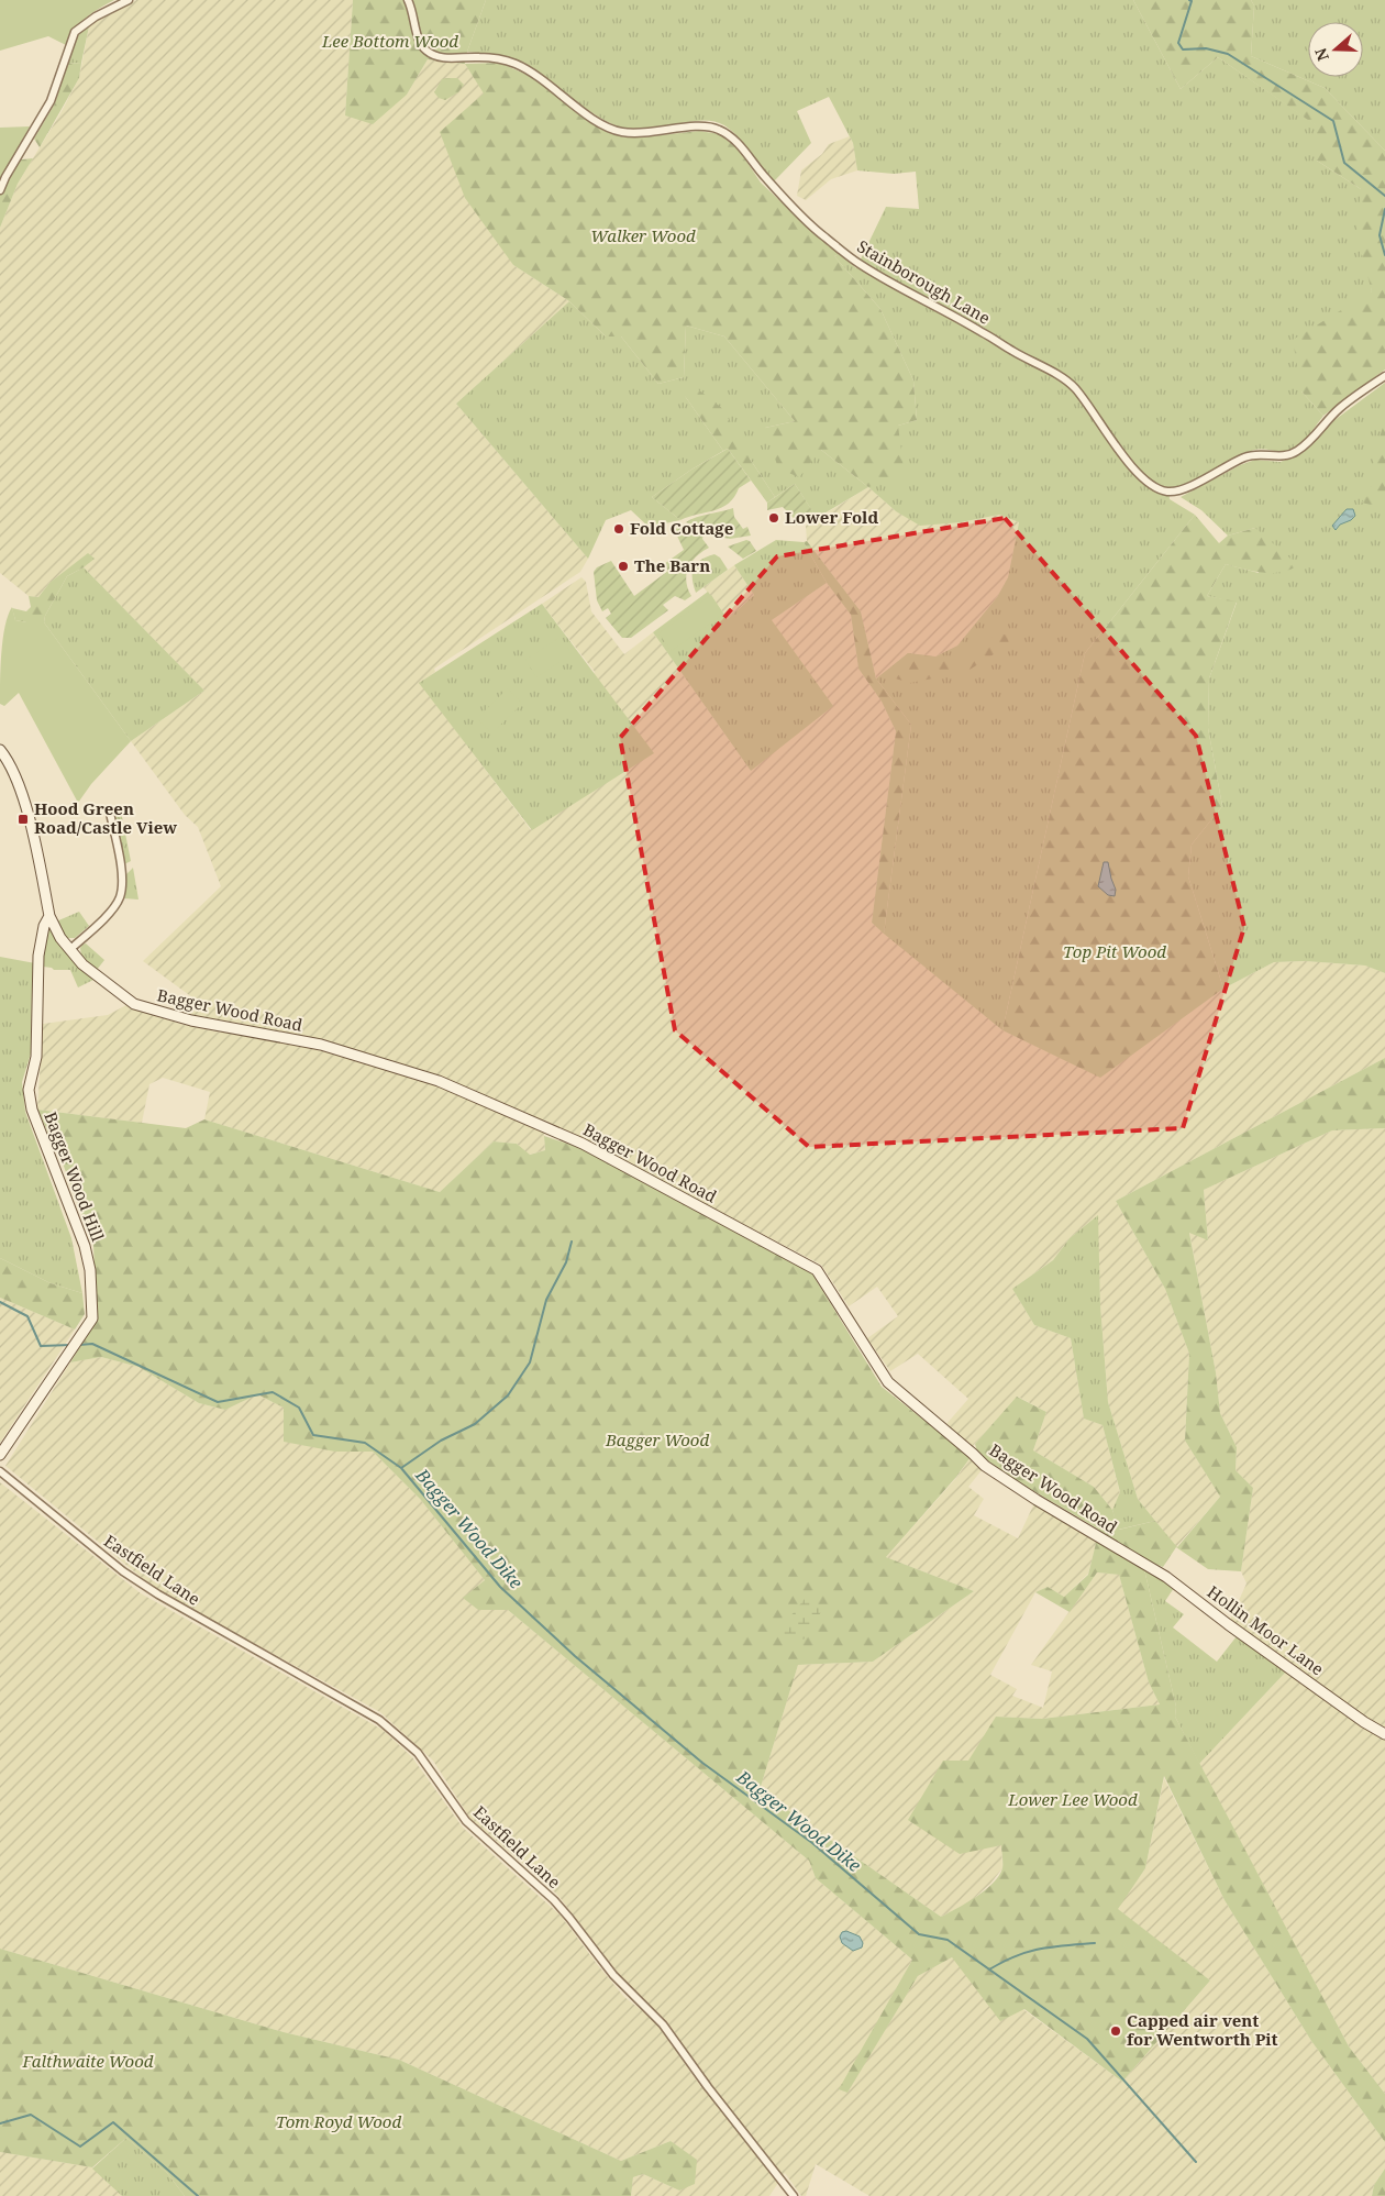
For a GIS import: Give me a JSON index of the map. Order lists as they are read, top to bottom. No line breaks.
{"streets":{"street":["Stainborough Lane","Bagger Wood Road","Bagger Wood Hill","Eastfield Lane","Hollin Moor Lane"]},"crossings":[["Bagger Wood Road","Bagger Wood Hill"],["Bagger Wood Road","Hollin Moor Lane"]],"water":["Bagger Wood Dike"],"parks":["Lee Bottom Wood","Walker Wood","Top Pit Wood","Bagger Wood","Lower Lee Wood","Falthwaite Wood","Tom Royd Wood"],"places":{"other":["Lower Fold","Fold Cottage","The Barn","Capped air vent for Wentworth Pit"],"transit":["Hood Green Road/Castle View"]},"north":"left"}
